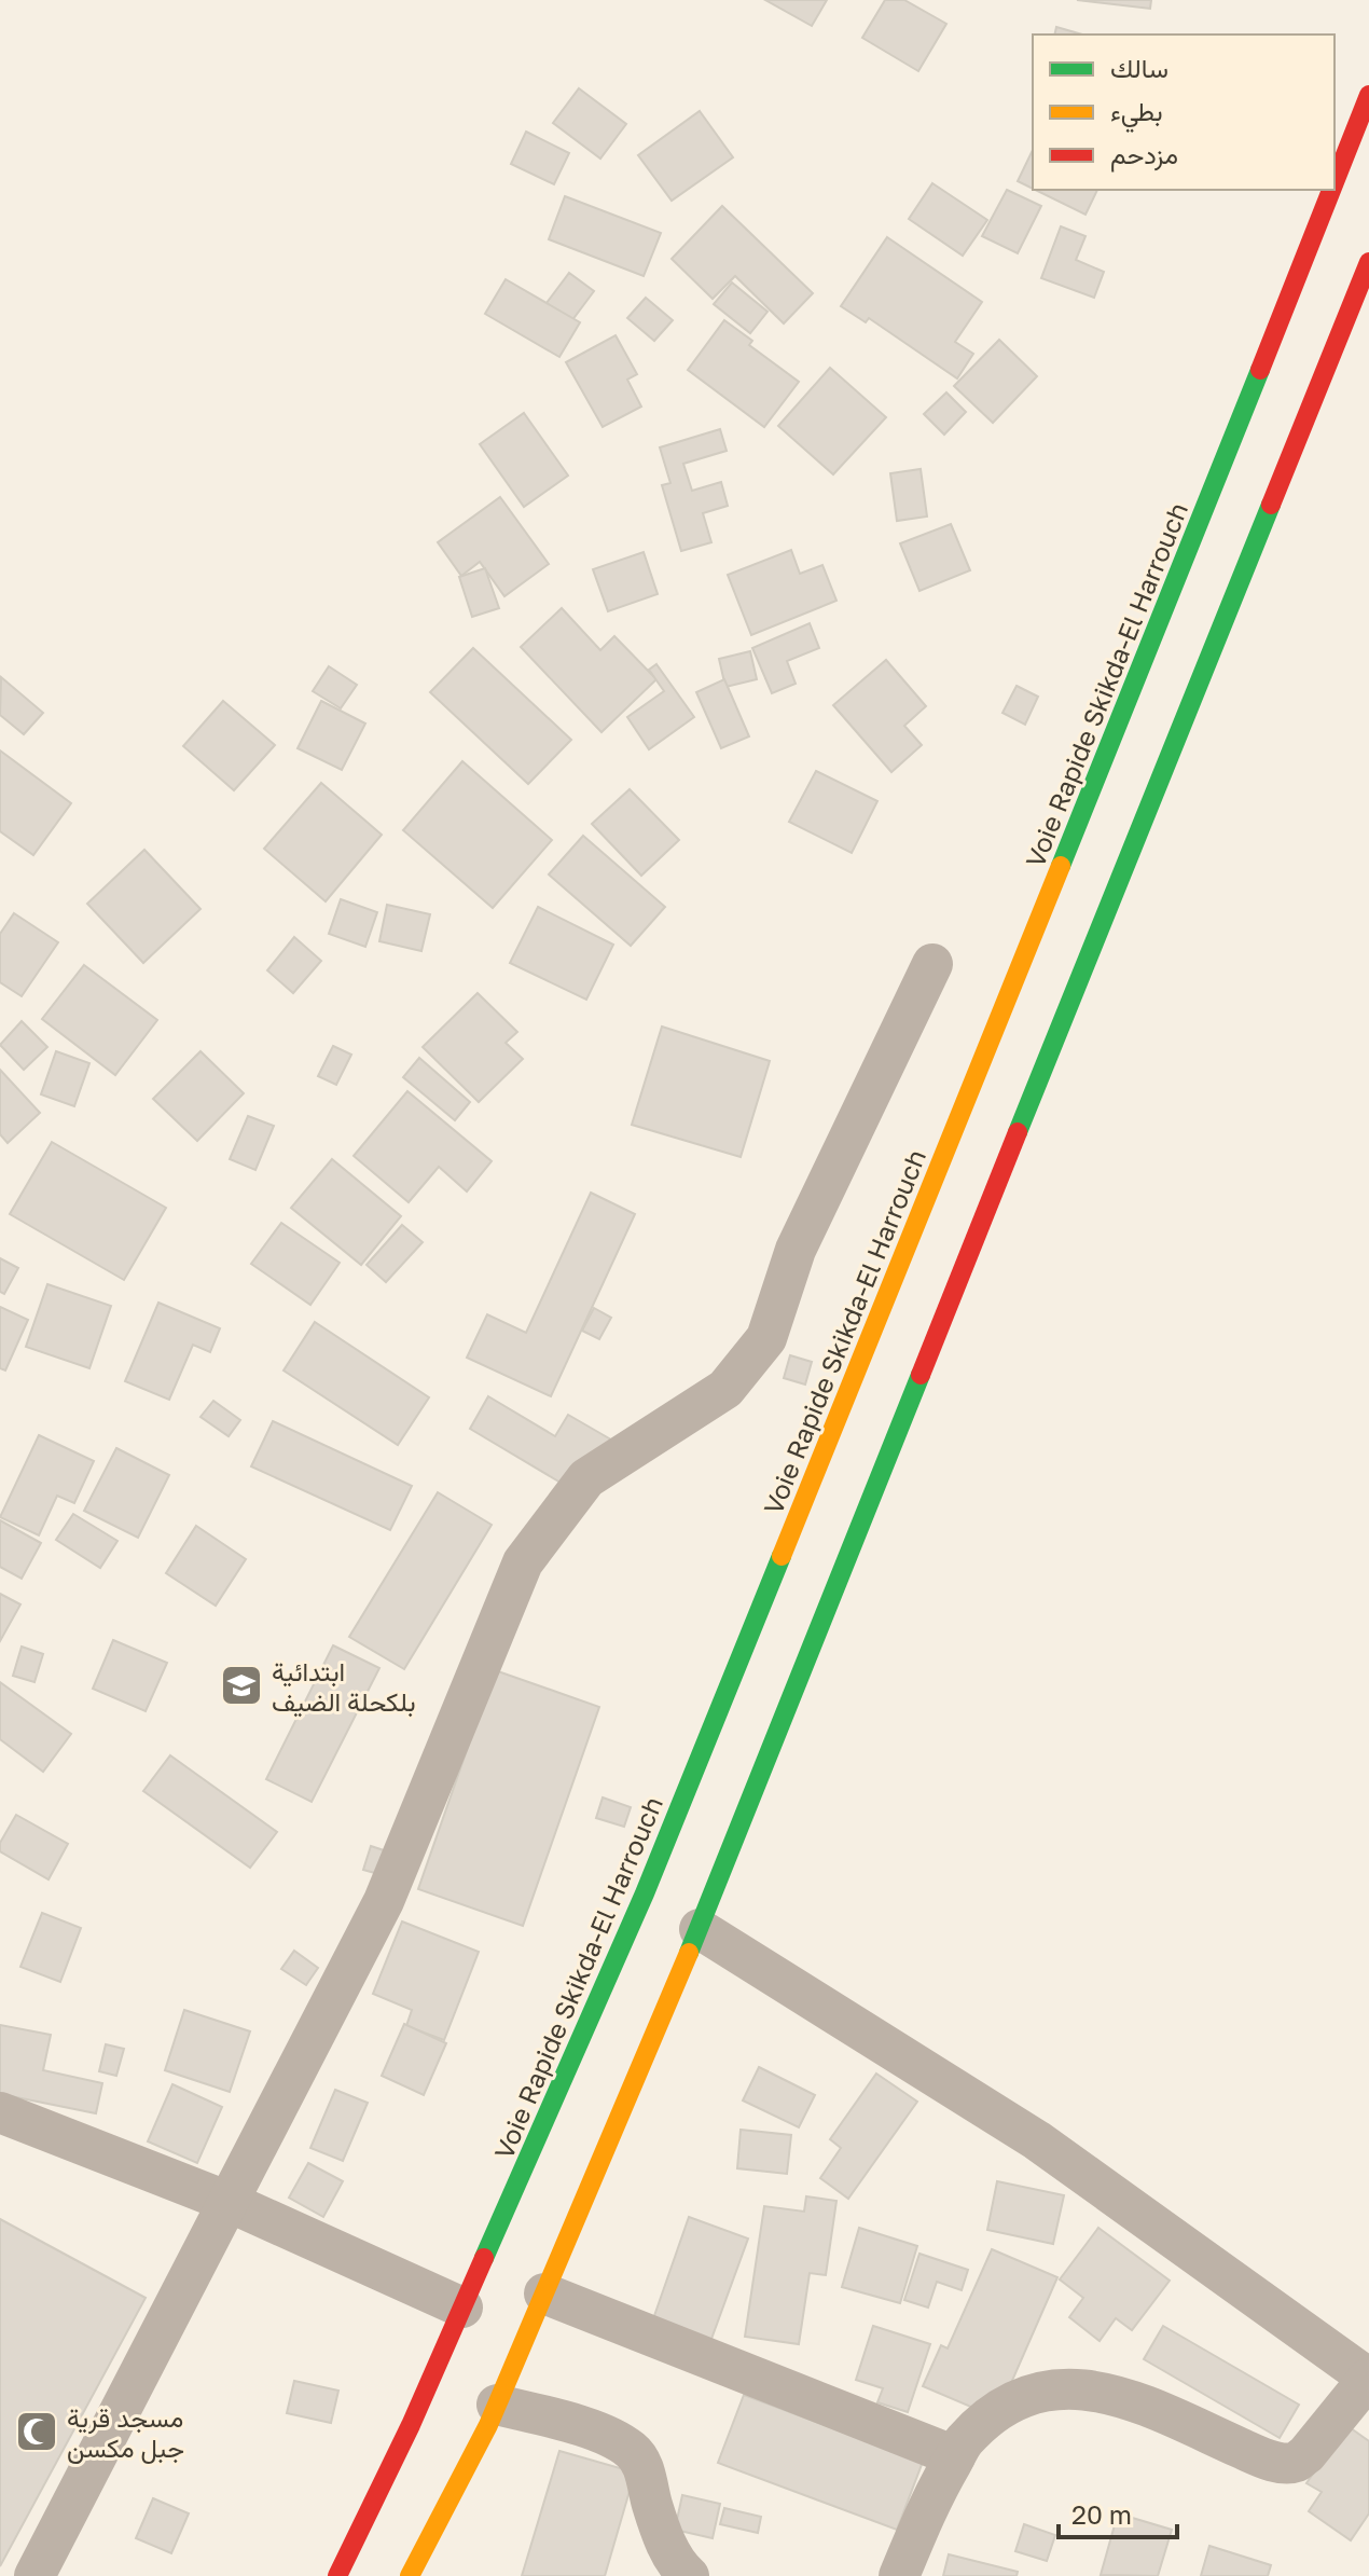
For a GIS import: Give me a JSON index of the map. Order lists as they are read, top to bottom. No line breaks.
{"streets":{"highway":["Voie Rapide Skikda-El Harrouch"]},"places":{"school or university":["ابتدائية بلكحلة الضيف"],"mosque":["مسجد قرية جبل مكسن"]},"legend":["سالك","بطيء","مزدحم"],"scale_bar":"20 m"}
